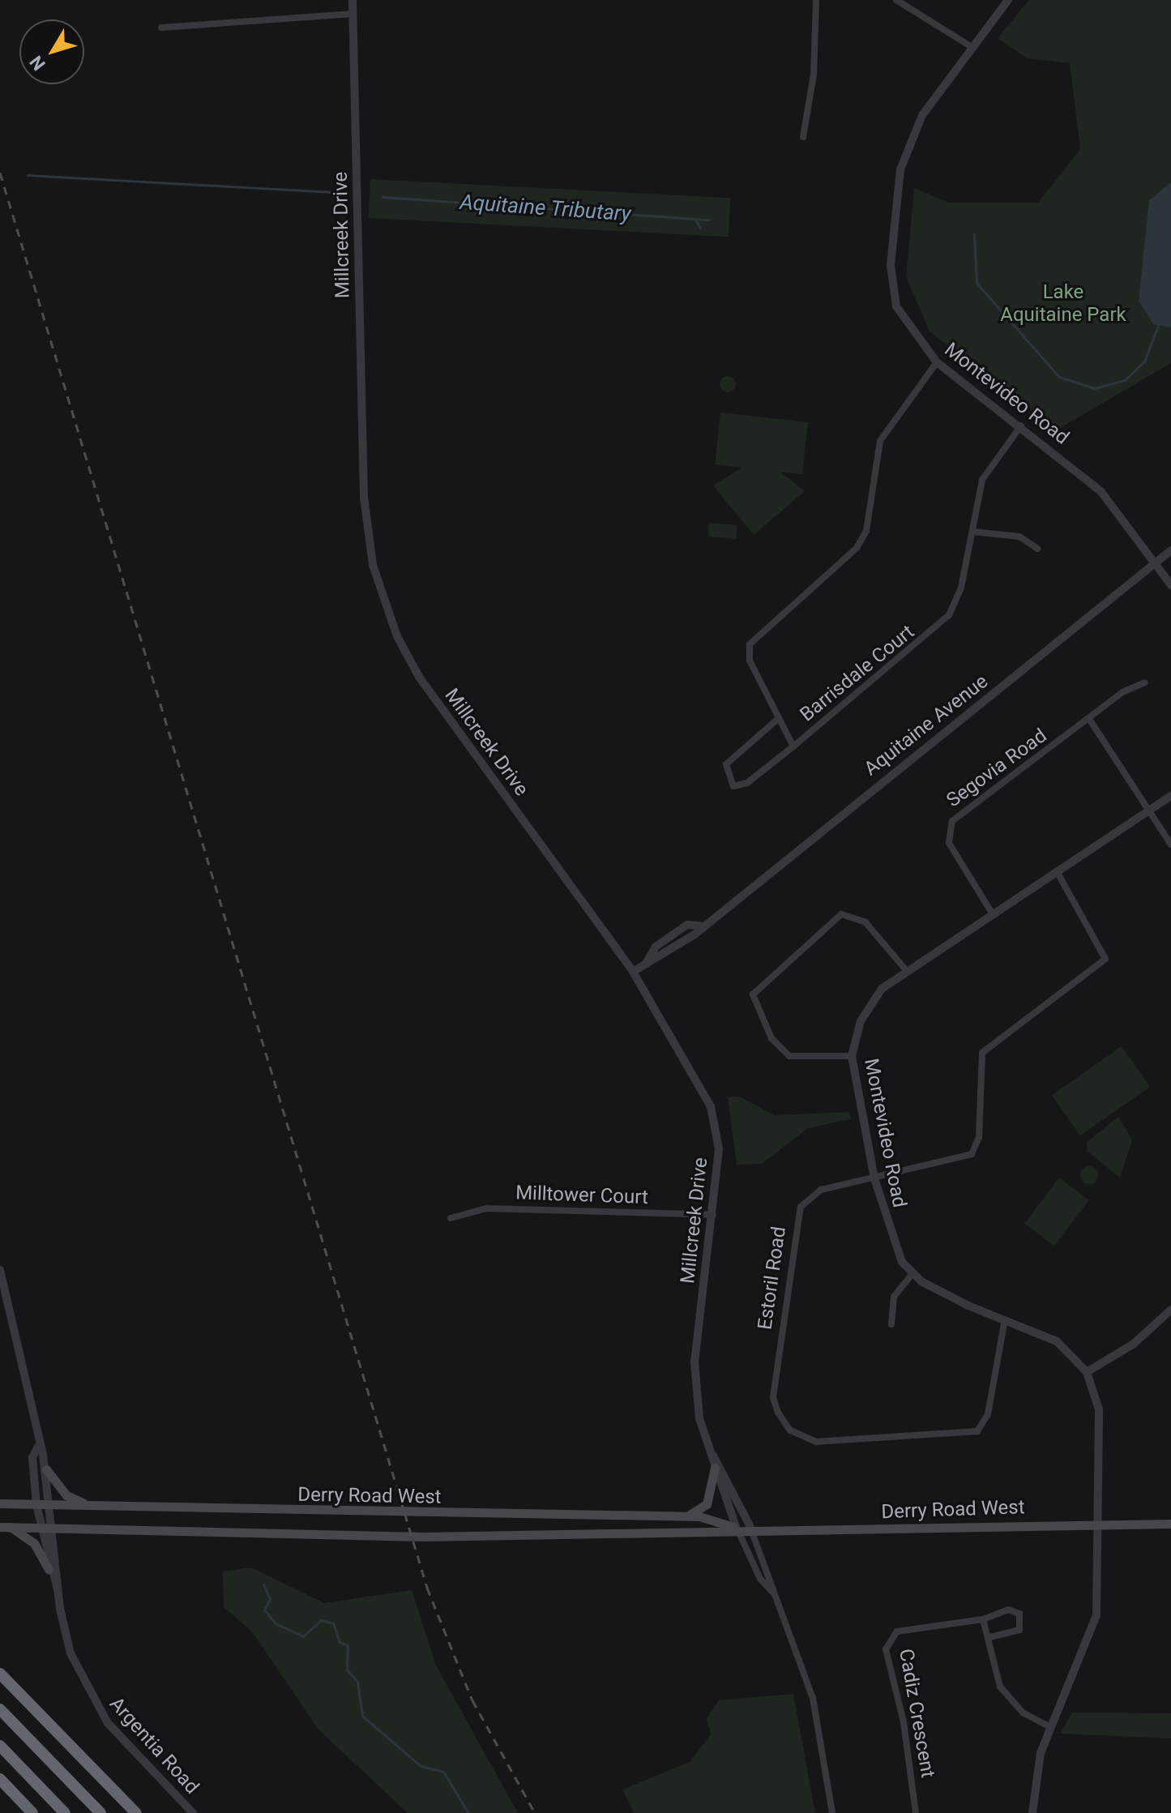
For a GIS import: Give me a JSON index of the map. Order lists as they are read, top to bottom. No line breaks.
{"streets":{"main road":["Derry Road West"],"street":["Millcreek Drive","Montevideo Road","Barrisdale Court","Aquitaine Avenue","Segovia Road","Milltower Court","Estoril Road","Cadiz Crescent","Argentia Road"]},"crossings":[["Millcreek Drive","Aquitaine Avenue"],["Millcreek Drive","Milltower Court"],["Millcreek Drive","Derry Road West"],["Montevideo Road","Barrisdale Court"],["Montevideo Road","Aquitaine Avenue"],["Montevideo Road","Segovia Road"],["Montevideo Road","Estoril Road"],["Derry Road West","Argentia Road"]],"water":["Aquitaine Tributary"],"parks":["Lake Aquitaine Park"],"north":"bottom left"}
